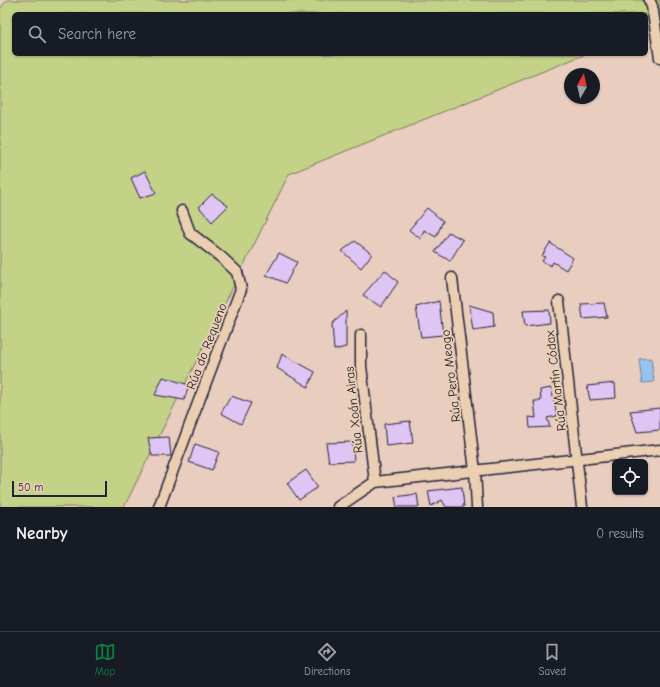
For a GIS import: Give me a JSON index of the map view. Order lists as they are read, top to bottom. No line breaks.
{"streets":{"street":["Rúa do Requeno","Rúa Pero Meogo","Rúa Martín Códax","Rúa Xoán Airas"]},"scale_bar":"50 m","north":"top","page":{"search":"Search here","scale":"50 m","heading":["Nearby","0 results"],"nav":["Map","Directions","Saved"]}}
